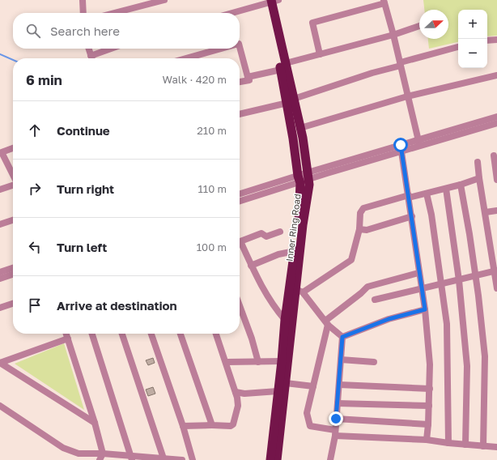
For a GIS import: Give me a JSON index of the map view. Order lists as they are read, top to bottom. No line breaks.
{"streets":{"highway":["Inner Ring Road"]},"north":"right","page":{"map_buttons":["+","−"],"search":"Search here","heading":["6 min","Walk · 420 m"],"list":[["Continue","210 m"],["Turn right","110 m"],["Turn left","100 m"],"Arrive at destination"]}}
